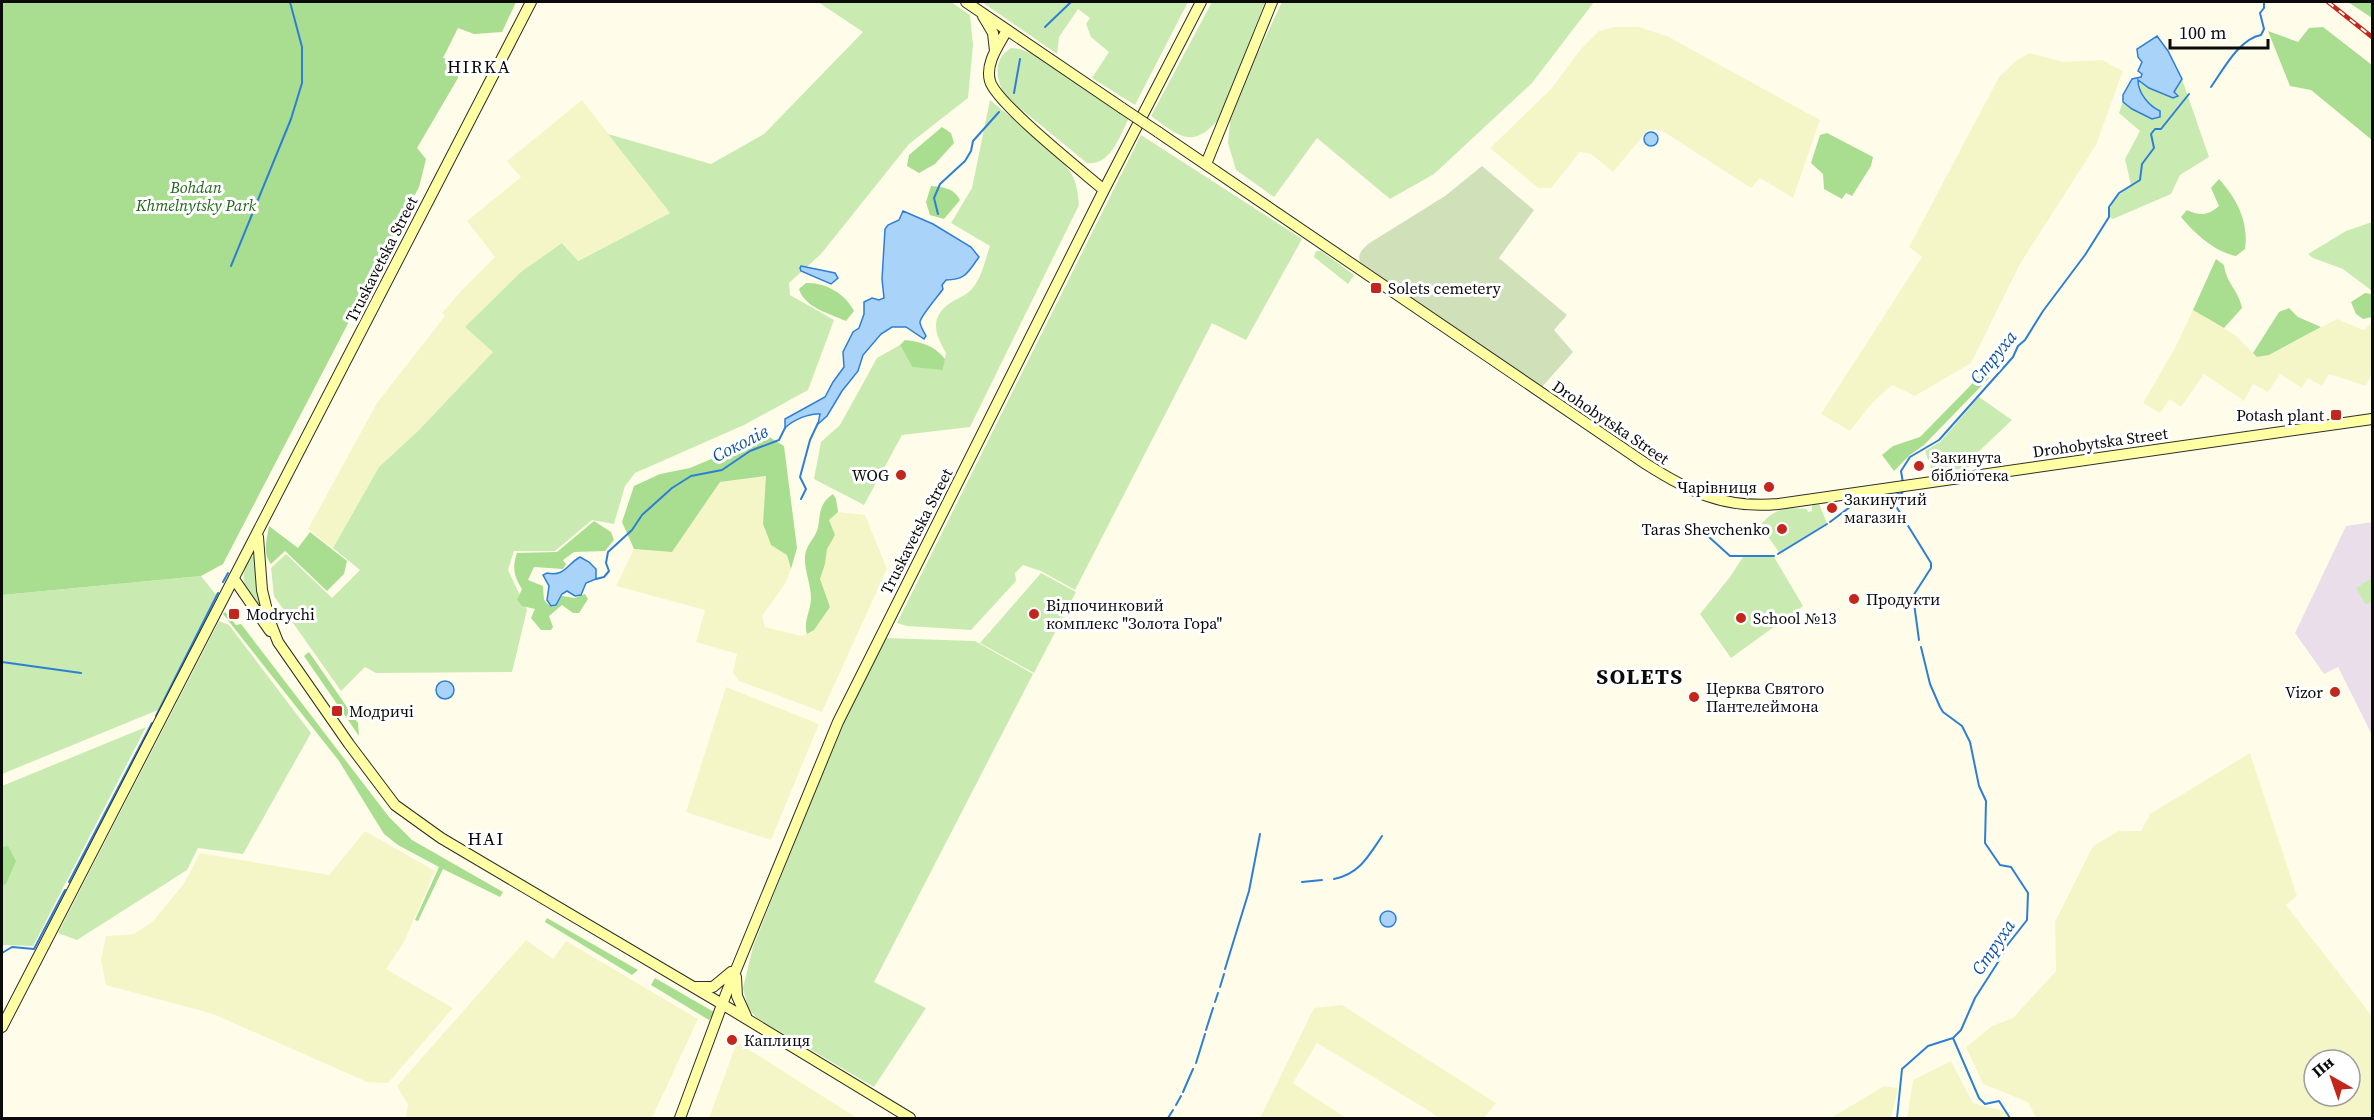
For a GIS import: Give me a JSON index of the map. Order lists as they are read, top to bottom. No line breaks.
{"streets":{"main road":["Truskavetska Street","Drohobytska Street"]},"districts":["HIRKA","SOLETS","HAI"],"water":["Струха","Соколів"],"parks":["Bohdan Khmelnytsky Park"],"places":{"transit":["Solets cemetery","Potash plant","Modrychi","Модричі"],"other":["Закинута бібліотека","WOG","Чарівниця","Закинутий магазин","Taras Shevchenko","Продукти","Відпочинковий комплекс \"Золота Гора\"","School №13","Vizor","Церква Святого Пантелеймона","Каплиця"]},"scale_bar":"100 m","north":"top left"}
